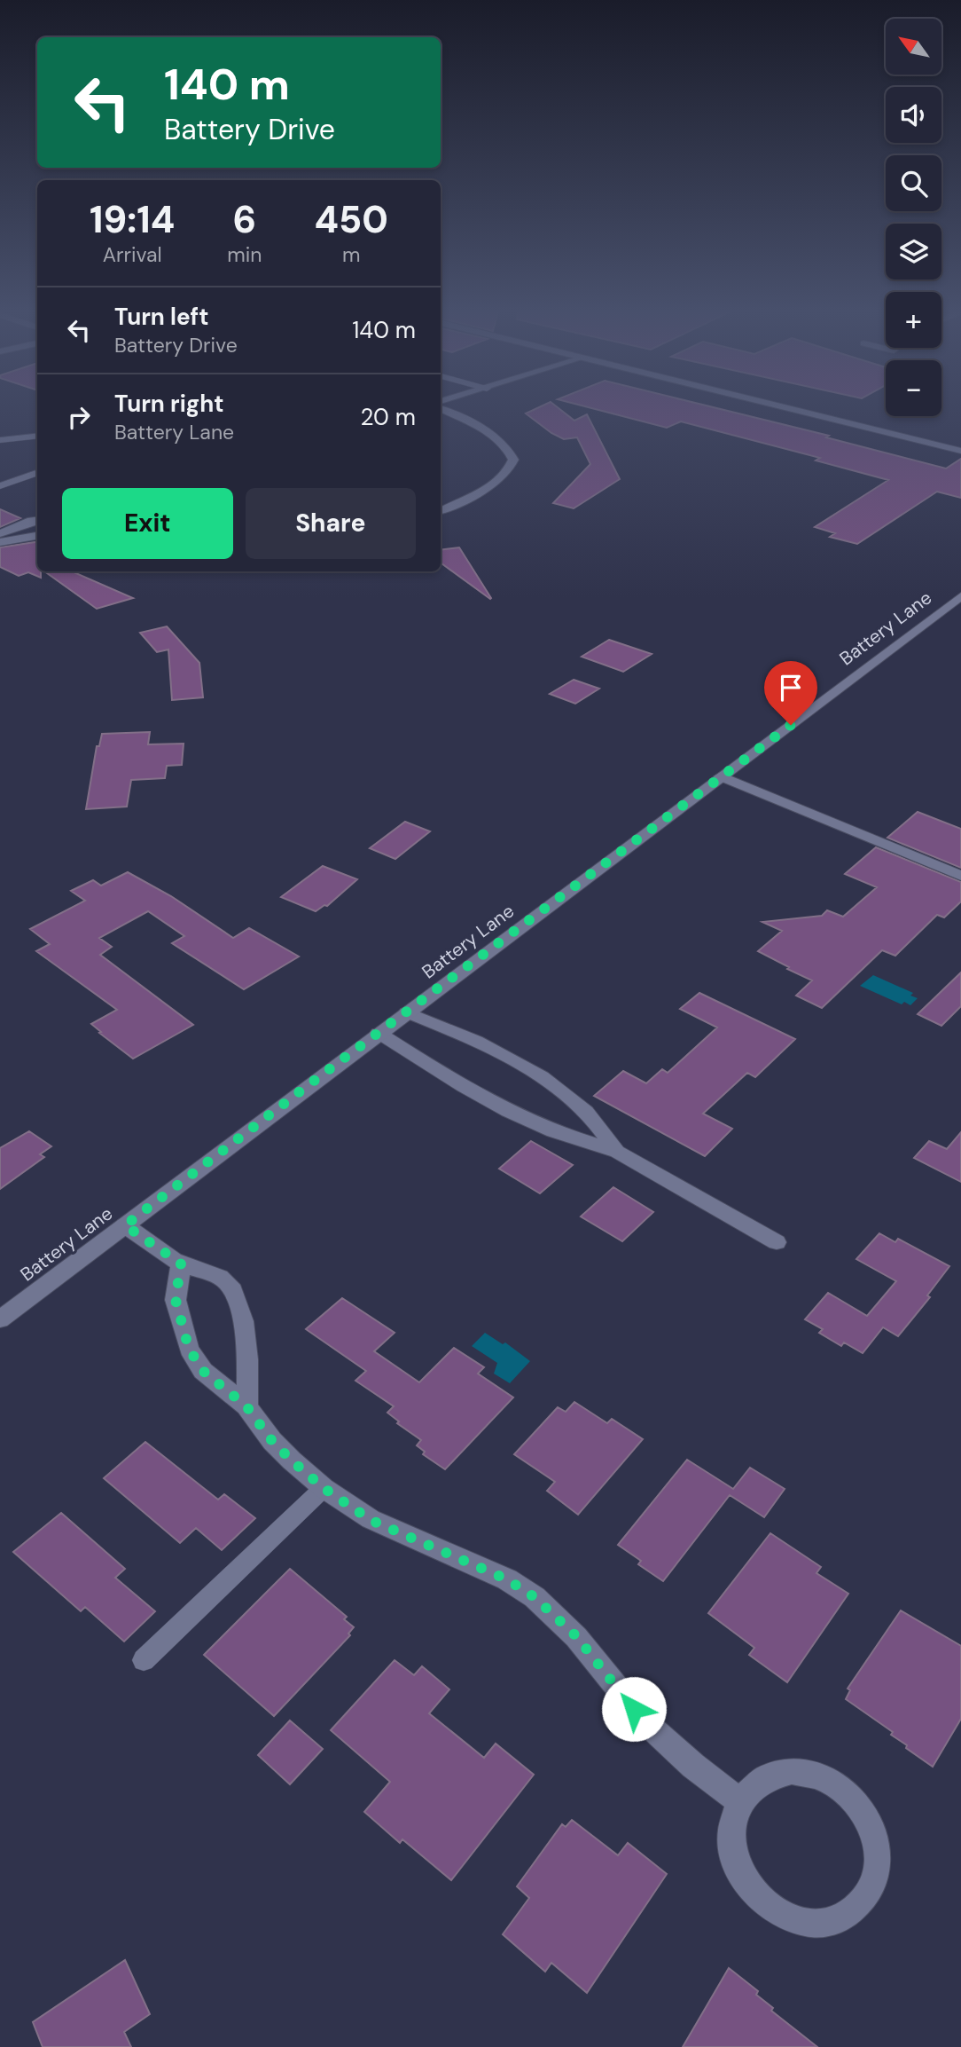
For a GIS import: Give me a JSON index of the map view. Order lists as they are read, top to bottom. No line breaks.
{"streets":{"street":["Battery Lane"]},"north":"top left","page":{"map_buttons":["+","−"],"turn":["140 m","Battery Drive"],"eta":["19:14","Arrival","6","min","450","m"],"list":[{"name":"Turn left","note":"Battery Drive","value":"140 m"},{"name":"Turn right","note":"Battery Lane","value":"20 m"}],"buttons":["Exit","Share"]}}
